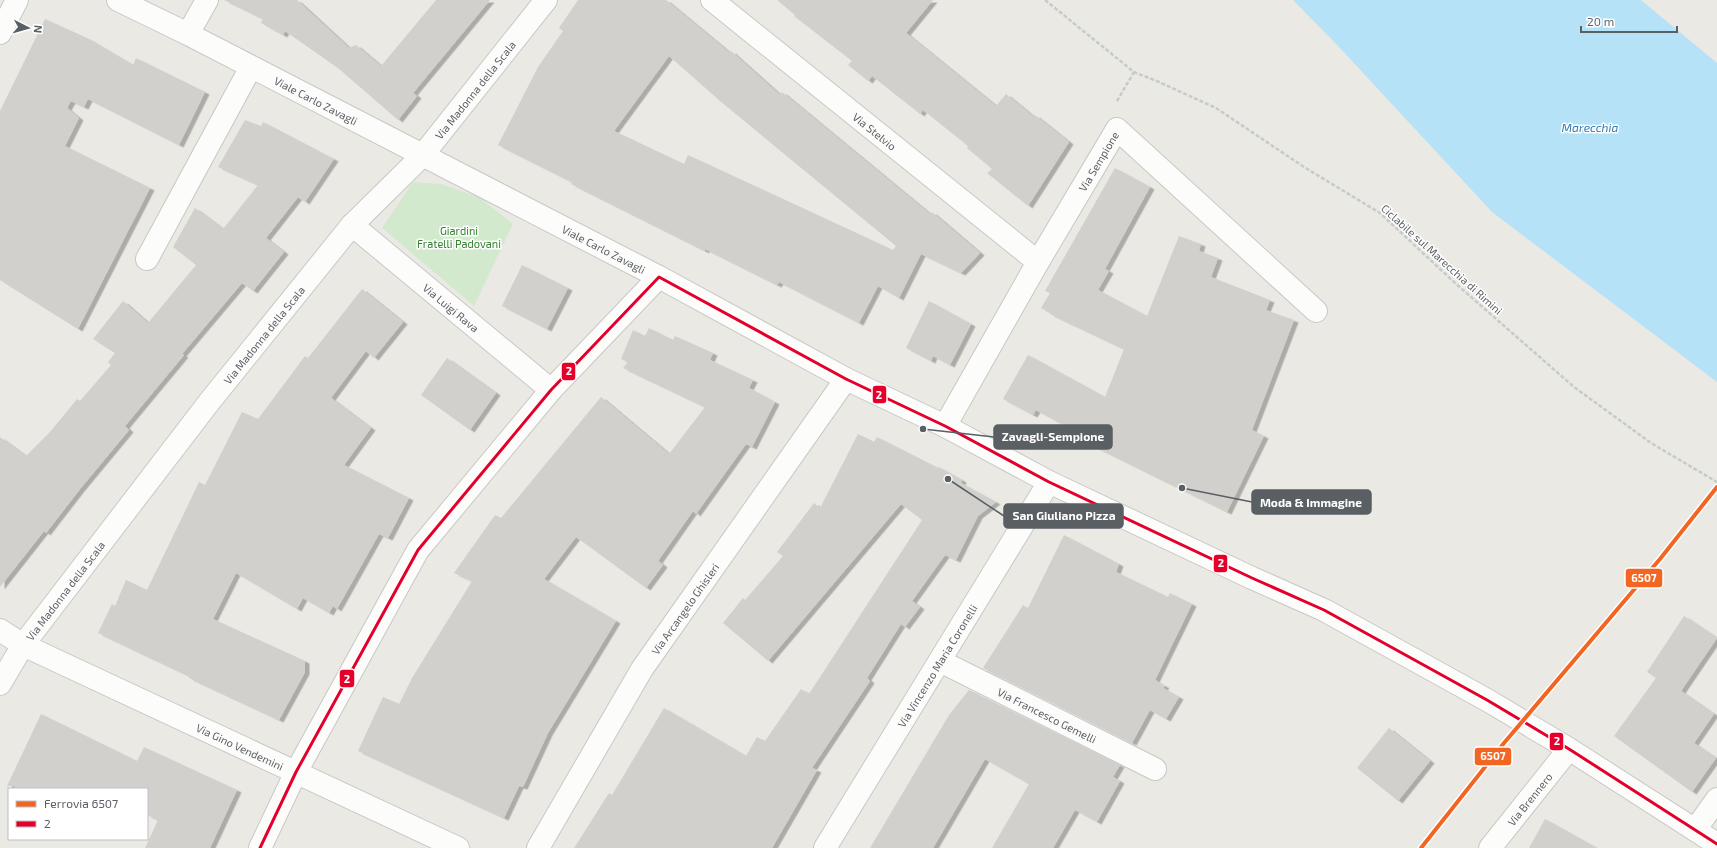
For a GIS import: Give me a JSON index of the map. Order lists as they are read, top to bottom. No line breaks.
{"streets":{"street":["Via Madonna della Scala","Viale Carlo Zavagli","Via Stelvio","Via Sempione","Via Luigi Rava","Via Arcangelo Ghisleri","Via Vincenzo Maria Coronelli","Via Francesco Gemelli","Via Gino Vendemini","Via Brennero"],"path":["Ciclabile sul Marecchia di Rimini"]},"crossings":[["Via Madonna della Scala","Viale Carlo Zavagli"],["Via Madonna della Scala","Via Luigi Rava"],["Via Madonna della Scala","Via Gino Vendemini"],["Viale Carlo Zavagli","Via Sempione"],["Viale Carlo Zavagli","Via Arcangelo Ghisleri"],["Viale Carlo Zavagli","Via Vincenzo Maria Coronelli"],["Viale Carlo Zavagli","Via Brennero"],["Via Stelvio","Via Sempione"],["Via Vincenzo Maria Coronelli","Via Francesco Gemelli"]],"water":["Marecchia"],"parks":["Giardini Fratelli Padovani"],"places":["Zavagli-Sempione","San Giuliano Pizza","Moda & Immagine"],"lines":["transit line 2","rail line 6507"],"legend":["Ferrovia 6507","2"],"scale_bar":"20 m","north":"right"}
